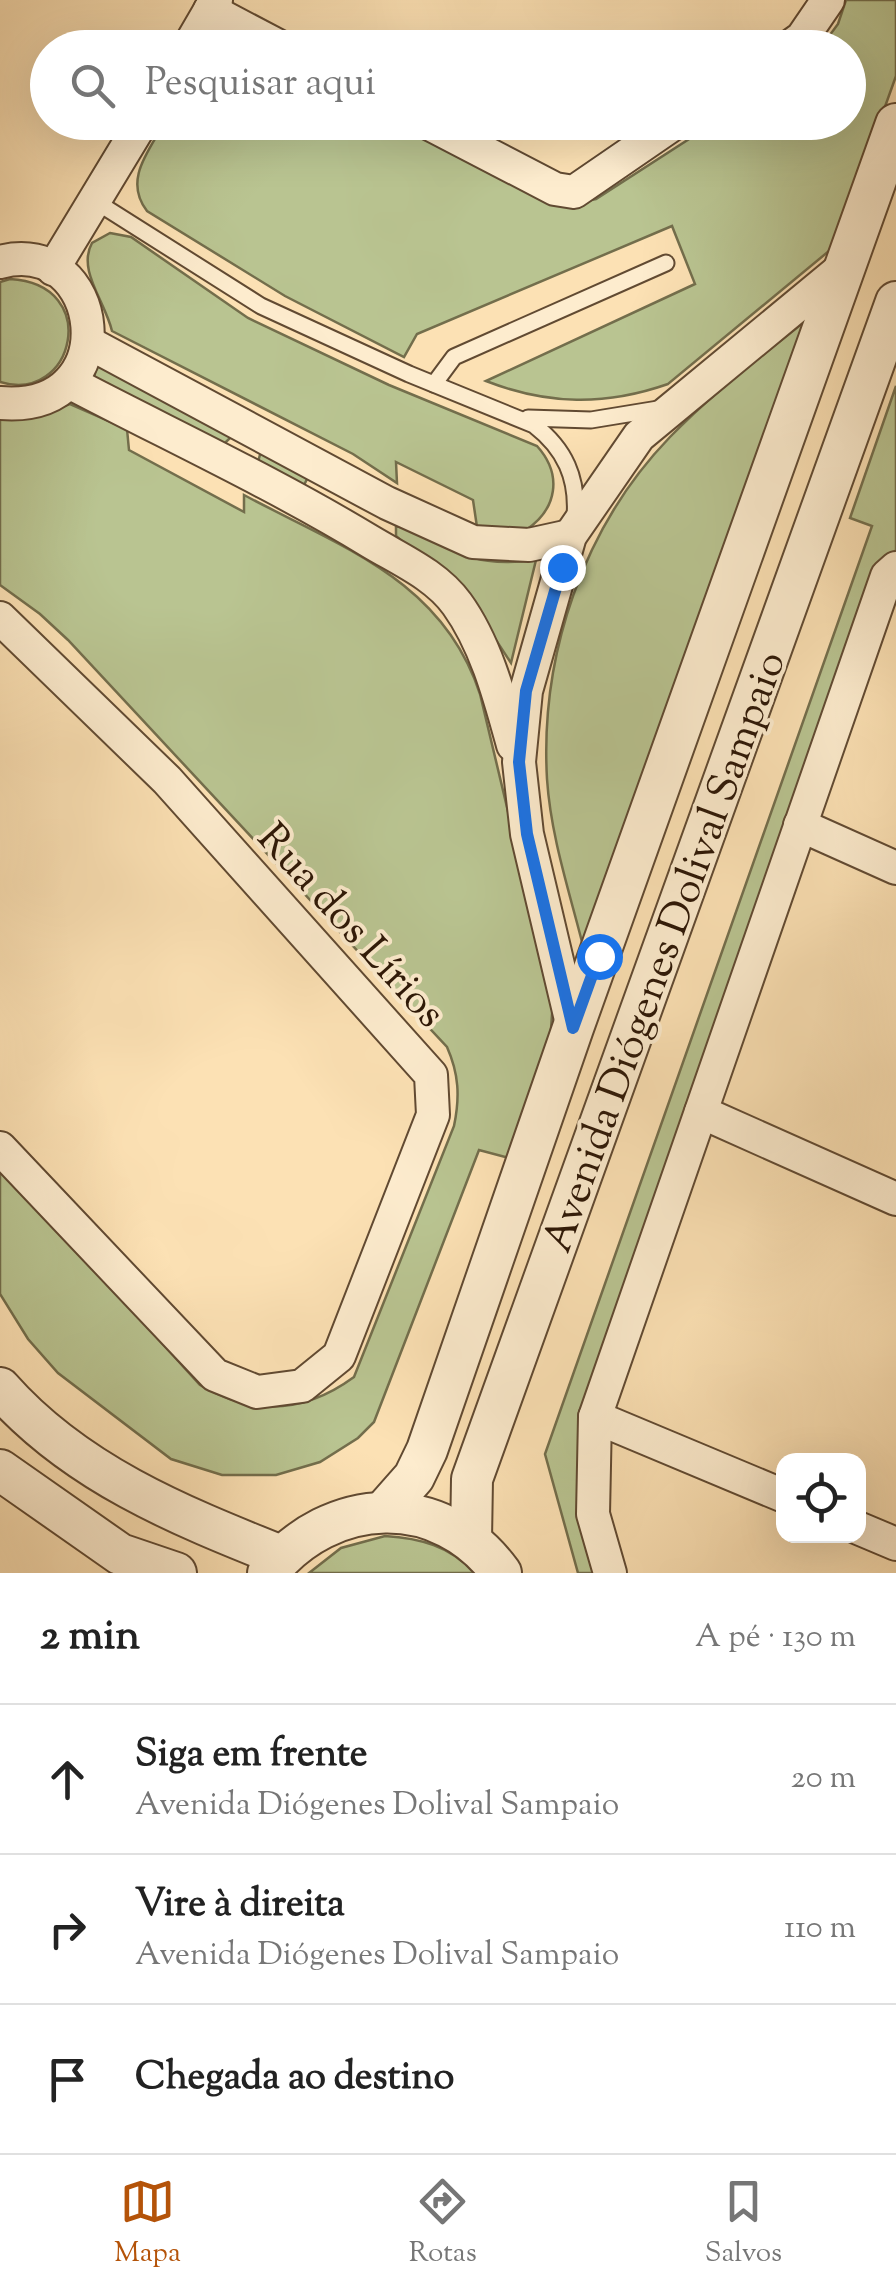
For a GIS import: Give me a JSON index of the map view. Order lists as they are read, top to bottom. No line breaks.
{"streets":{"street":["Rua dos Lírios","Avenida Diógenes Dolival Sampaio"]},"page":{"search":"Pesquisar aqui","heading":["2 min","A pé · 130 m"],"list":[["Siga em frente","Avenida Diógenes Dolival Sampaio","20 m"],["Vire à direita","Avenida Diógenes Dolival Sampaio","110 m"],"Chegada ao destino"],"nav":["Mapa","Rotas","Salvos"]}}
